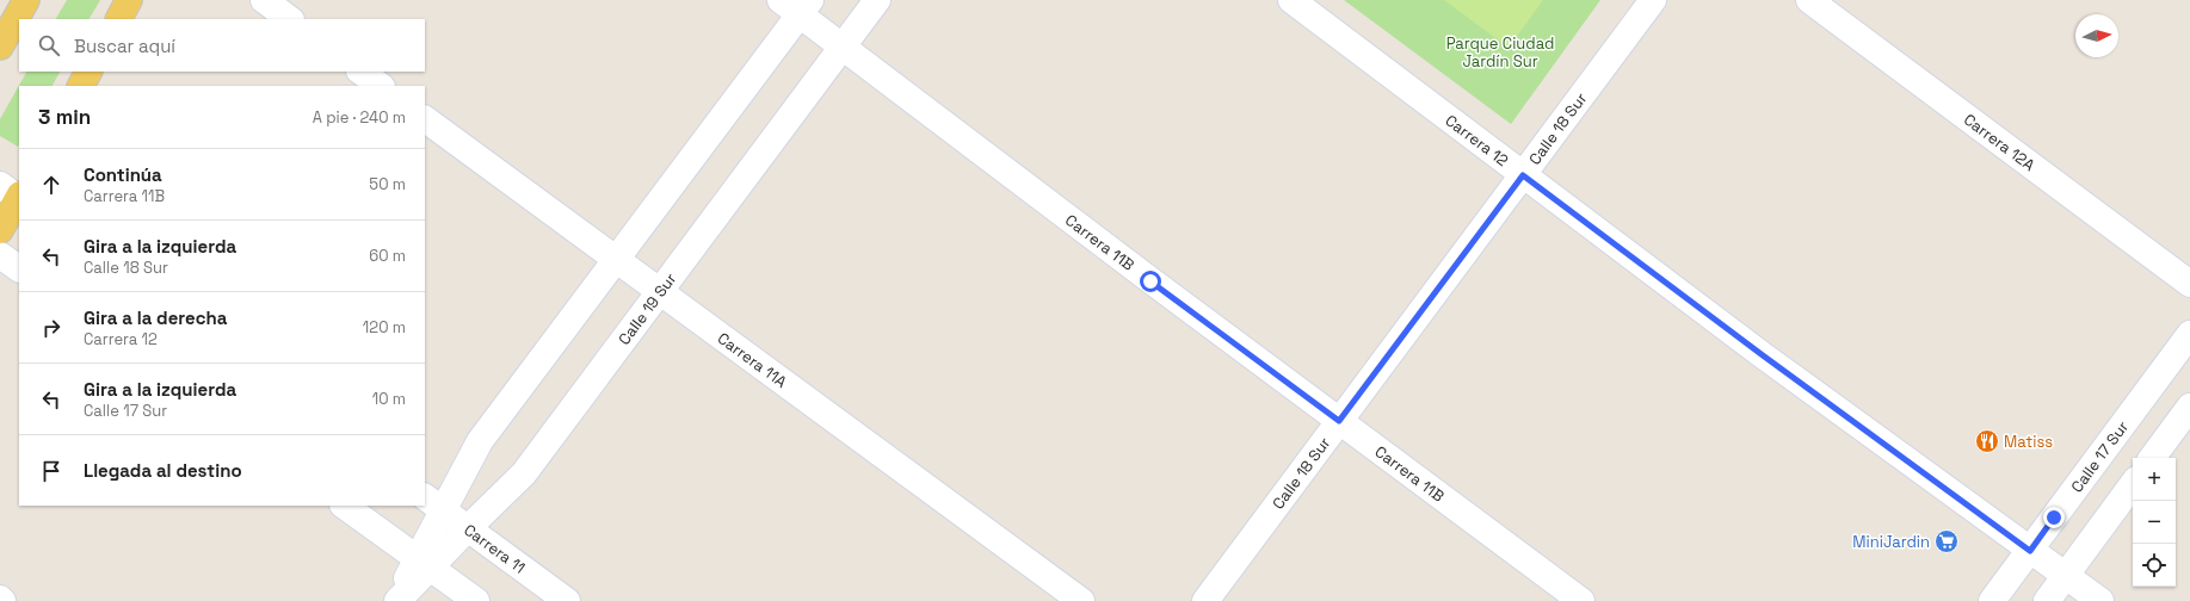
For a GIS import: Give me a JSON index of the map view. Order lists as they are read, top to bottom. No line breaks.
{"streets":{"street":["Calle 18 Sur","Carrera 12","Carrera 12A","Carrera 11B","Calle 19 Sur","Carrera 11A","Calle 17 Sur","Carrera 11"]},"crossings":[["Calle 18 Sur","Carrera 12"],["Calle 18 Sur","Carrera 11B"],["Carrera 12","Calle 17 Sur"],["Carrera 11B","Calle 19 Sur"],["Calle 19 Sur","Carrera 11A"],["Calle 19 Sur","Carrera 11"]],"parks":["Parque Ciudad Jardín Sur"],"places":{"restaurant":["Matiss"],"supermarket":["MiniJardin"]},"north":"right","page":{"search":"Buscar aquí","heading":["3 min","A pie · 240 m"],"list":[["Continúa","Carrera 11B","50 m"],["Gira a la izquierda","Calle 18 Sur","60 m"],["Gira a la derecha","Carrera 12","120 m"],["Gira a la izquierda","Calle 17 Sur","10 m"],"Llegada al destino"],"map_buttons":["+","−"]}}
